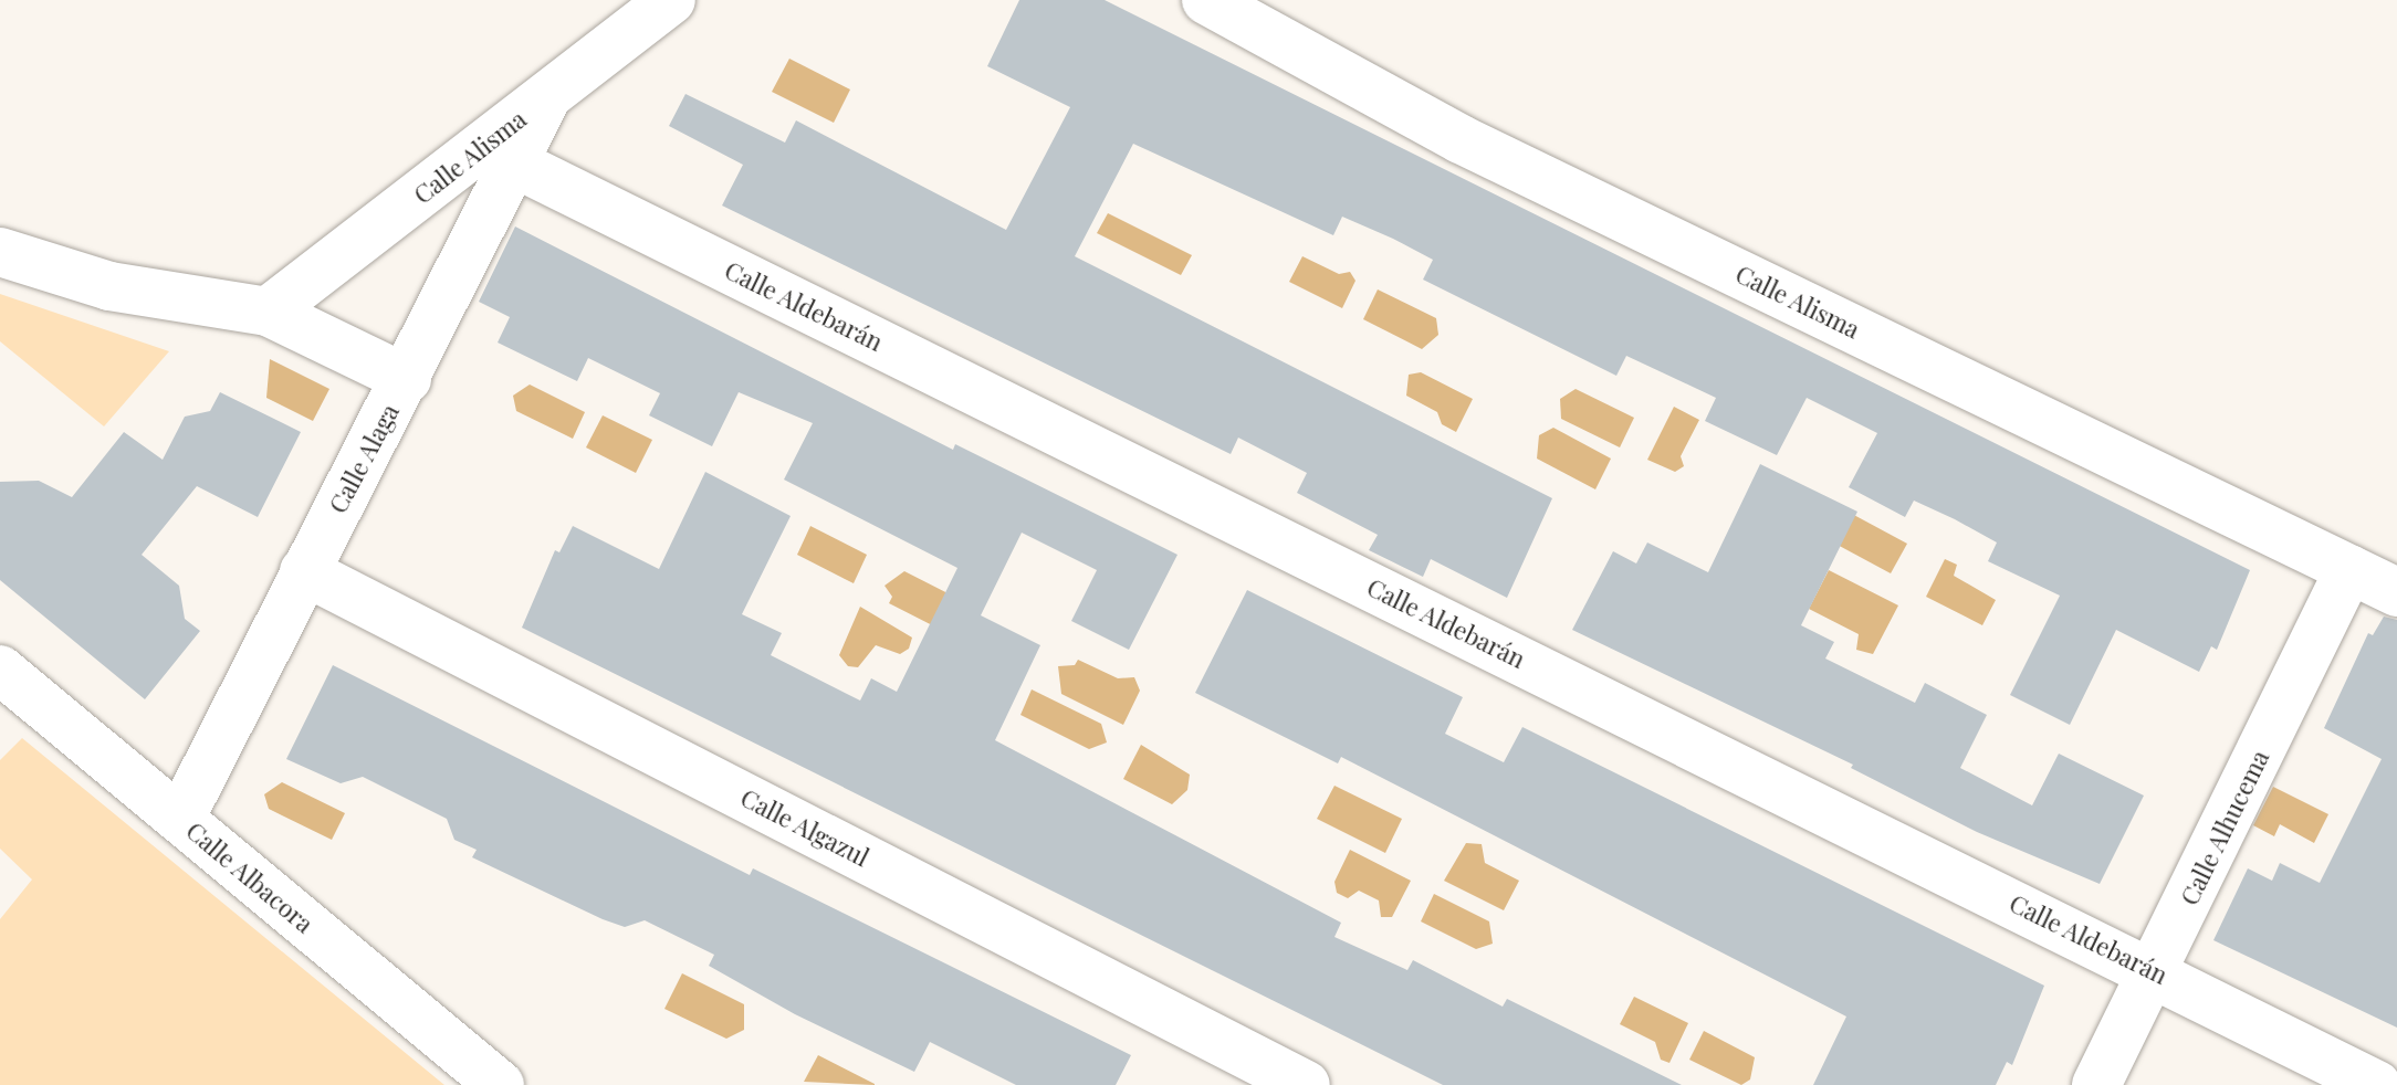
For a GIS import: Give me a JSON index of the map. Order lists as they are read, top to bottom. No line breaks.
{"streets":{"street":["Calle Alisma","Calle Aldebarán","Calle Alaga","Calle Algazul","Calle Alhucema","Calle Albacora"]},"crossings":[["Calle Alisma","Calle Alaga"],["Calle Alisma","Calle Alhucema"],["Calle Aldebarán","Calle Alaga"],["Calle Aldebarán","Calle Alhucema"],["Calle Alaga","Calle Algazul"],["Calle Alaga","Calle Albacora"]]}
